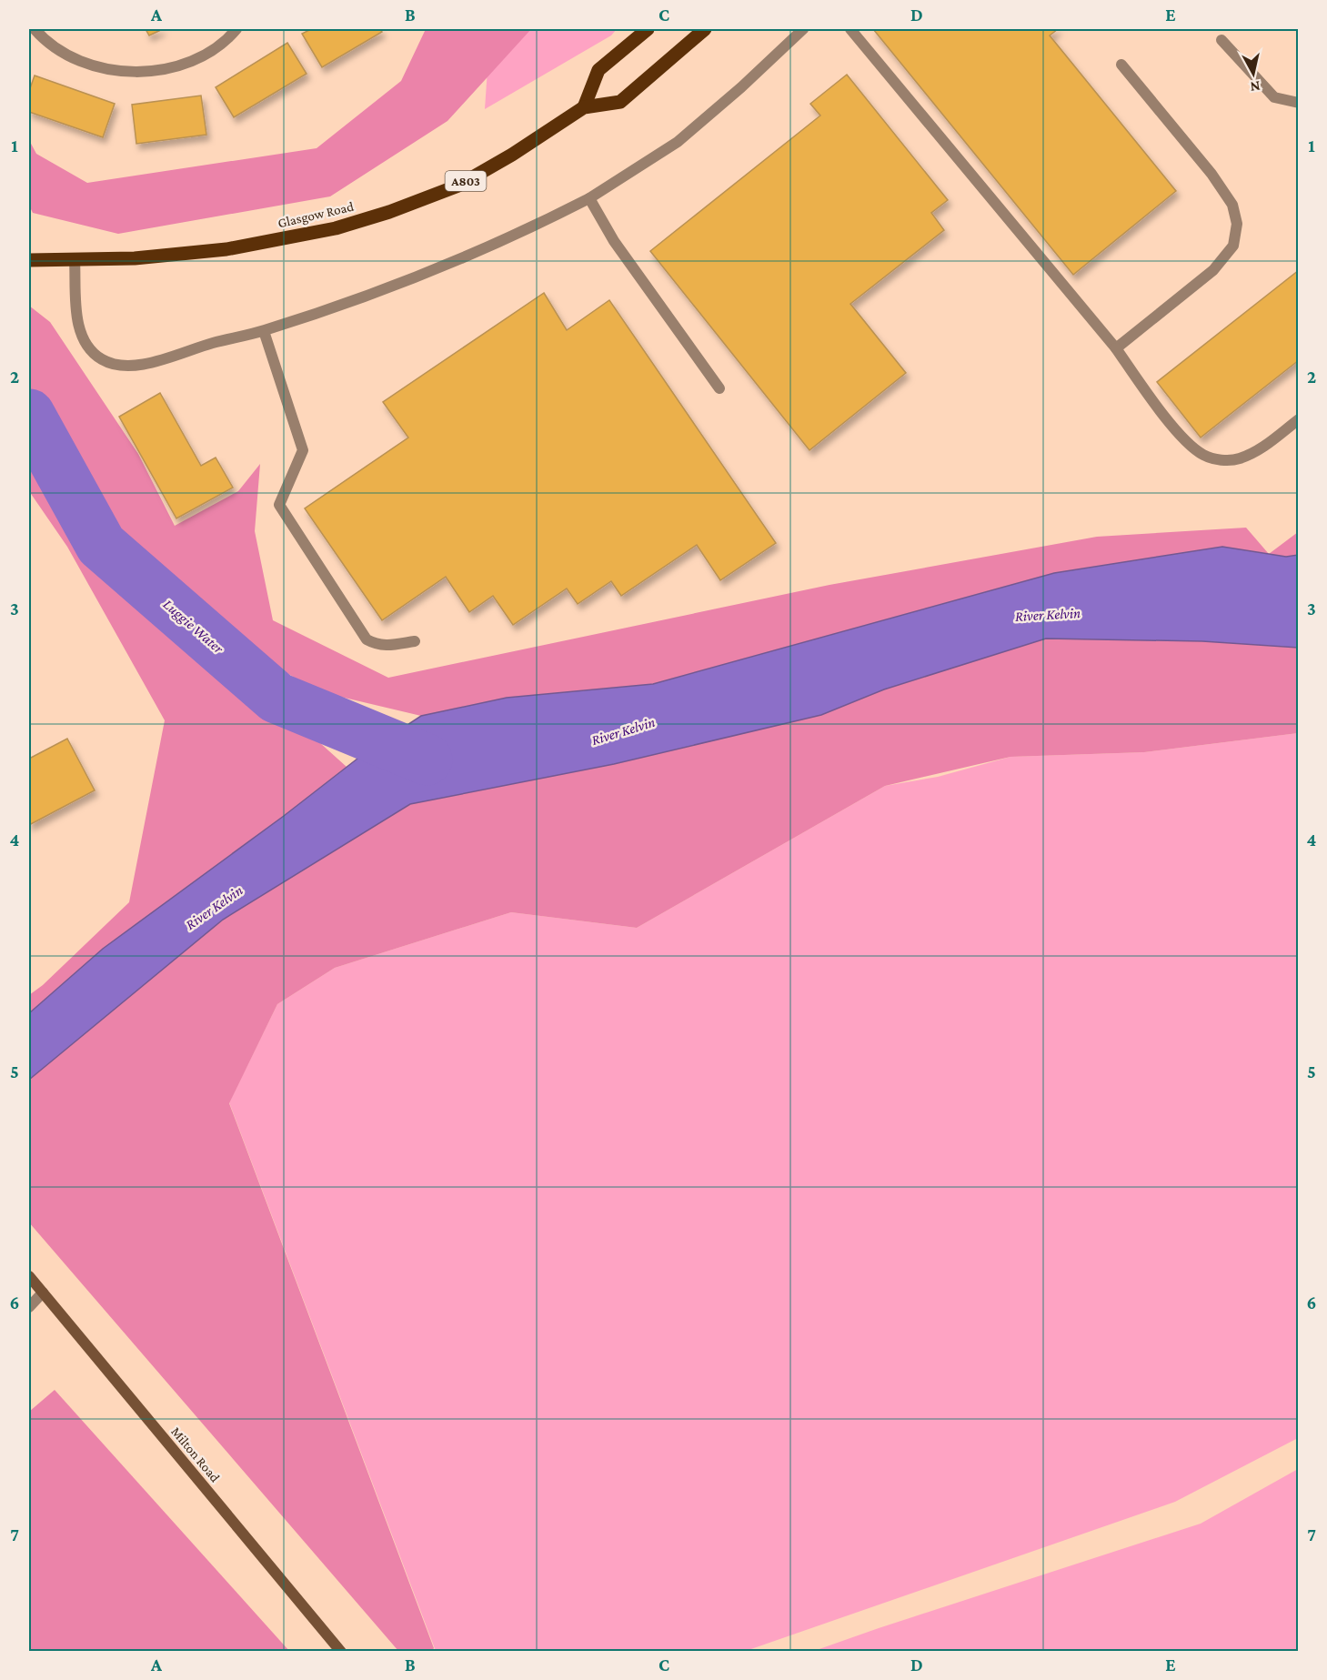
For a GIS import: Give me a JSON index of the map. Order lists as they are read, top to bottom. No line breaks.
{"streets":{"main road":["A803","Glasgow Road","Milton Road"]},"water":["River Kelvin","Luggie Water"],"north":"bottom","grid":{"columns":["A","B","C","D","E"],"rows":["1","2","3","4","5","6","7"]}}
